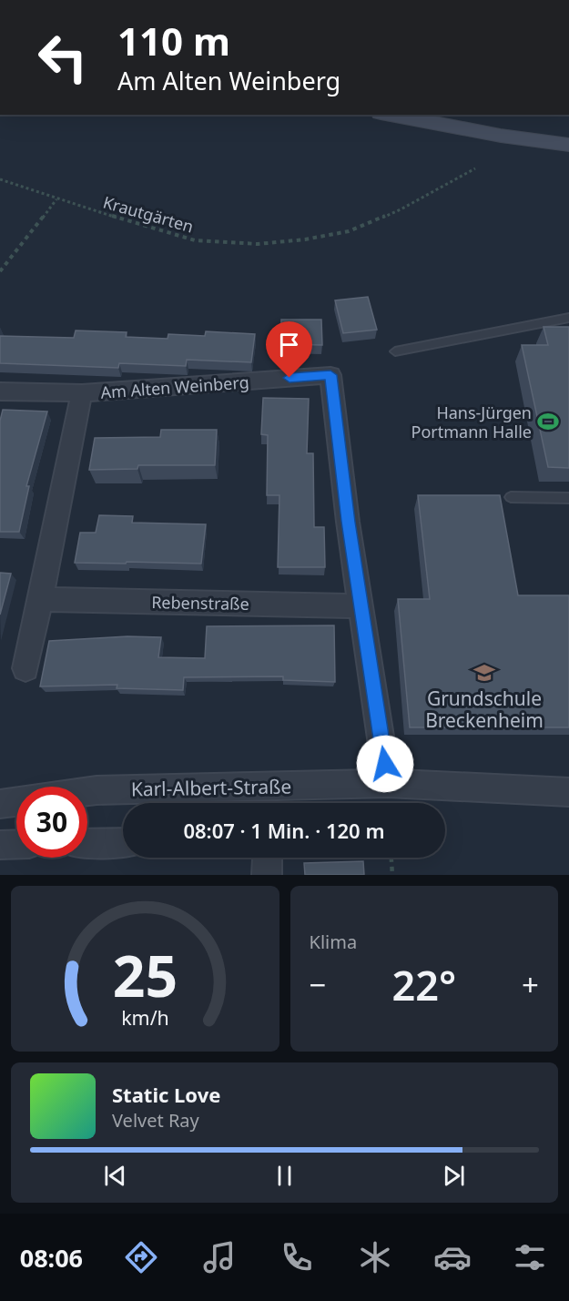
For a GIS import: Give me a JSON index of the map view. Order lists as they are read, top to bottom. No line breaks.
{"streets":{"street":["Am Alten Weinberg","Rebenstraße","Karl-Albert-Straße"],"path":["Krautgärten"]},"crossings":[["Am Alten Weinberg","Rebenstraße"],["Am Alten Weinberg","Karl-Albert-Straße"]],"places":{"sports":["Hans-Jürgen Portmann Halle"],"school or university":["Grundschule Breckenheim"]},"page":{"turn":["110 m","Am Alten Weinberg"],"limit":"30","trip":"08:07 · 1 Min. · 120 m","tile":"Klima","heat":["−","22°","+"],"song":["Static Love","Velvet Ray"],"tabs":"08:06","gauge":["25","km/h"]}}
